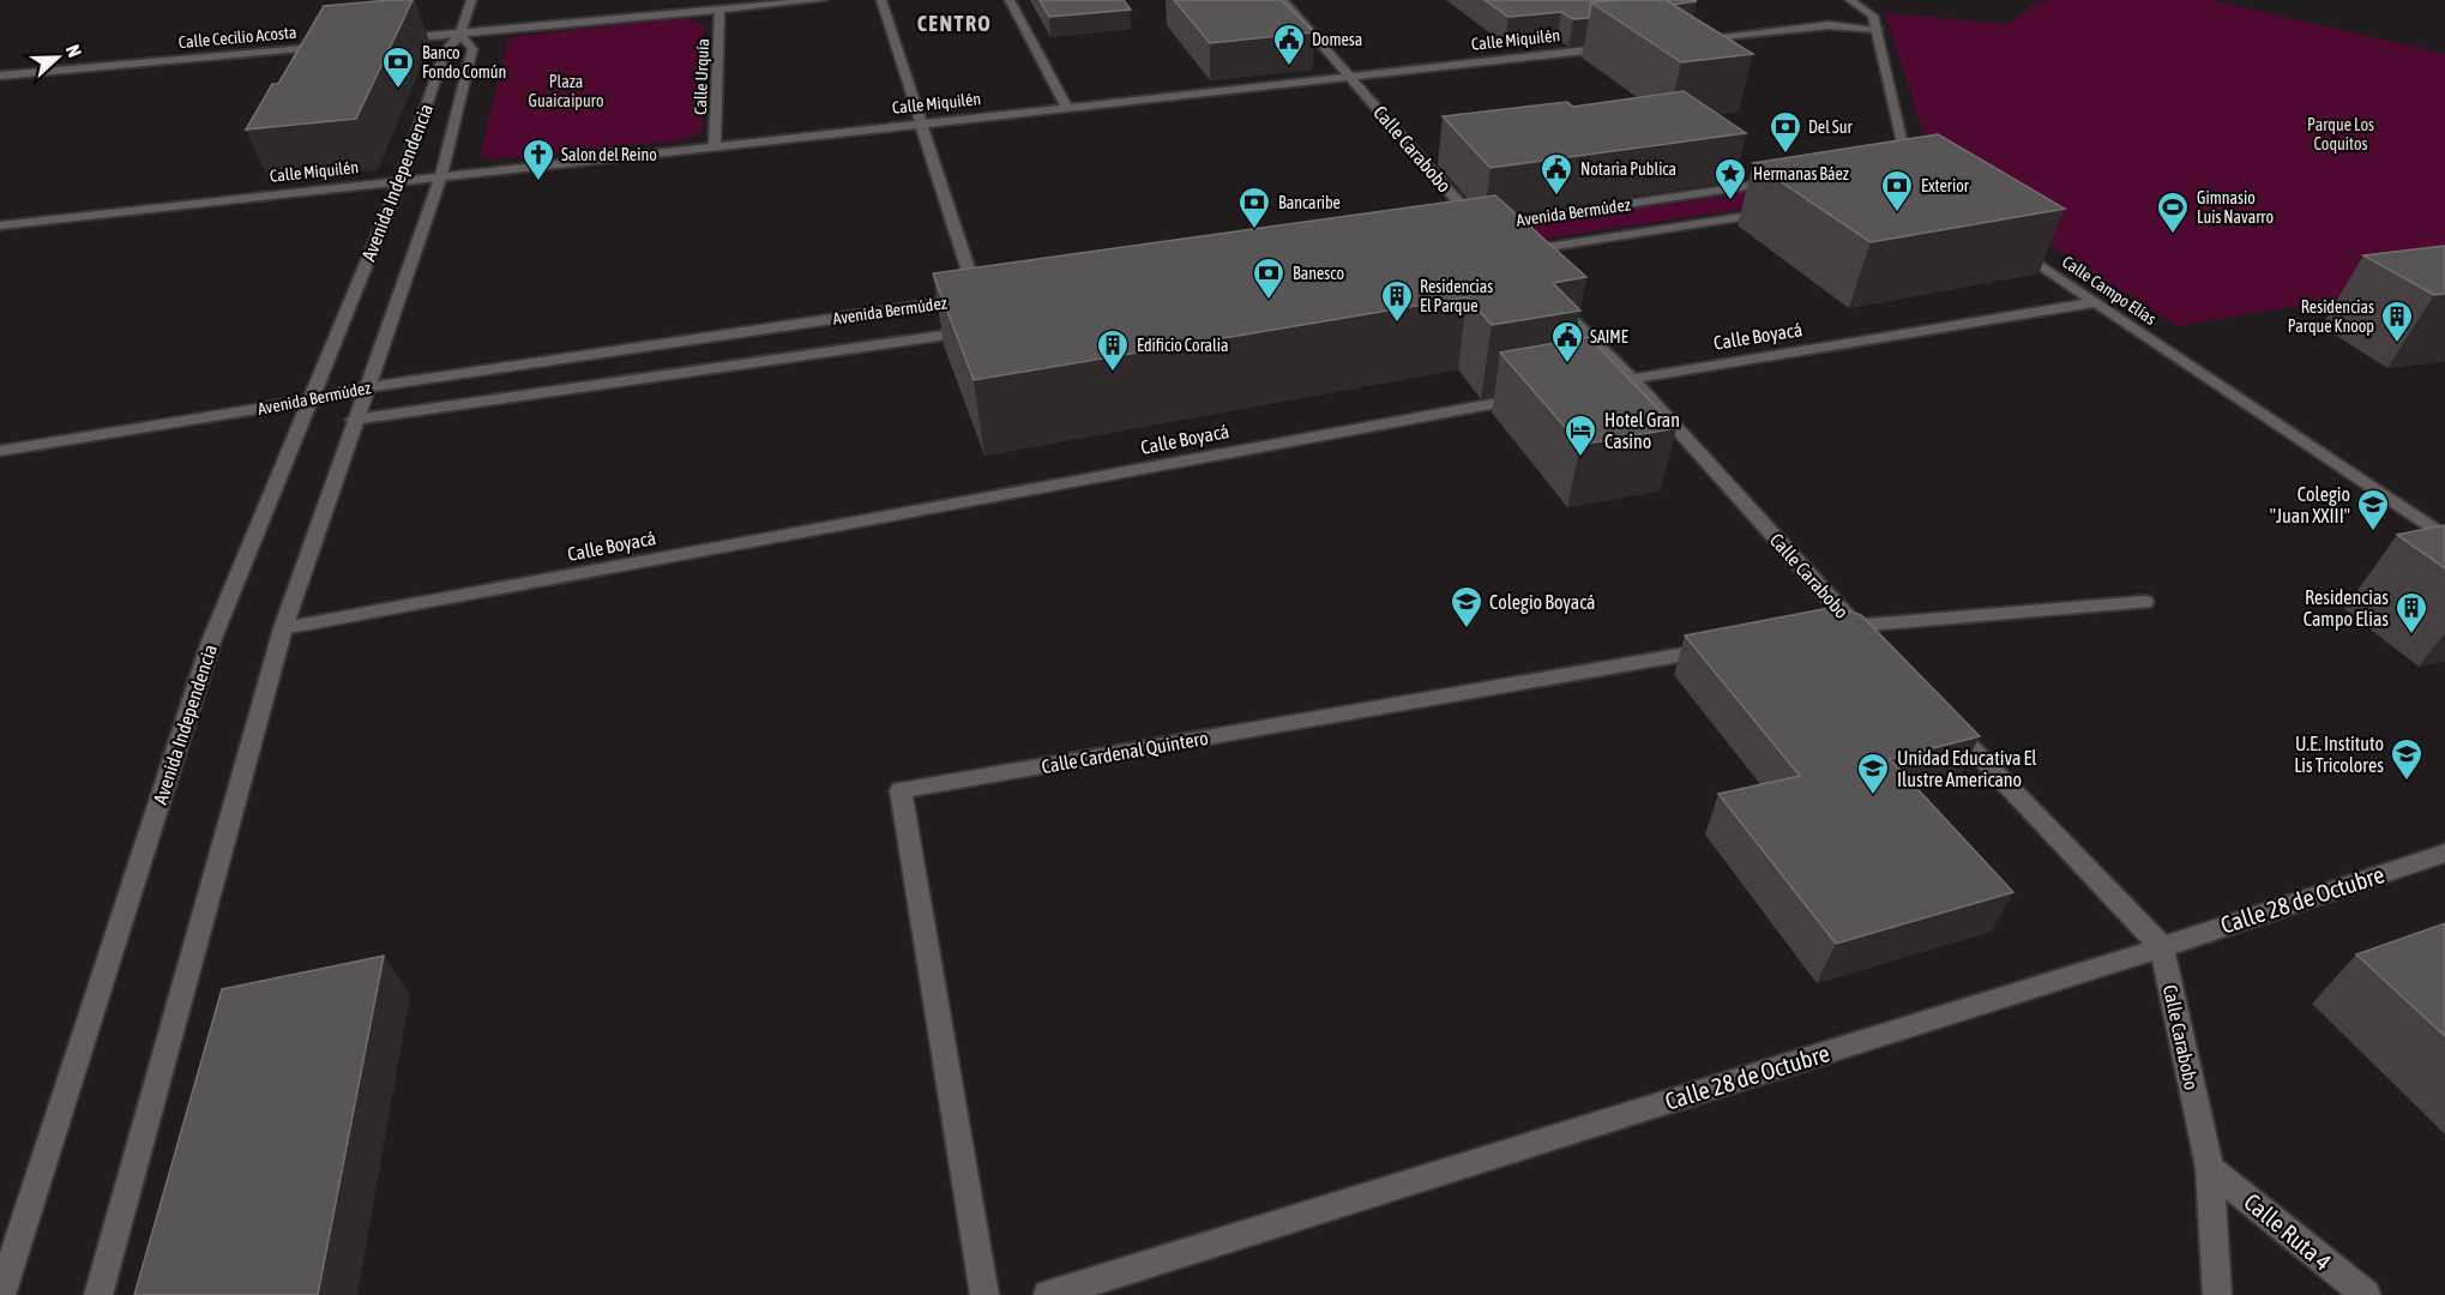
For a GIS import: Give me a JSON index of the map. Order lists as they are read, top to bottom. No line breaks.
{"streets":{"street":["Calle Cecilio Acosta","Calle Miquilén","Calle Urquía","Calle Carabobo","Avenida Independencia","Avenida Bermúdez","Calle Campo Elías","Calle Boyacá","Calle Cardenal Quintero","Calle 28 de Octubre","Calle Ruta 4"]},"crossings":[["Calle Miquilén","Calle Urquía"],["Calle Miquilén","Calle Carabobo"],["Calle Miquilén","Avenida Independencia"],["Calle Miquilén","Avenida Bermúdez"],["Calle Carabobo","Avenida Bermúdez"],["Calle Carabobo","Calle Boyacá"],["Calle Carabobo","Calle 28 de Octubre"],["Calle Carabobo","Calle Ruta 4"],["Avenida Independencia","Avenida Bermúdez"],["Avenida Independencia","Calle Boyacá"],["Calle Campo Elías","Calle Boyacá"]],"districts":["CENTRO"],"parks":["Plaza Guaicaipuro","Parque Los Coquitos"],"places":{"public building":["Domesa","Notaria Publica","SAIME"],"bank":["Banco Fondo Común","Del Sur","Exterior","Bancaribe","Banesco"],"church":["Salon del Reino"],"place":["Hermanas Báez"],"sports":["Gimnasio Luis Navarro"],"building":["Residencias El Parque","Residencias Parque Knoop","Edificio Coralia","Residencias Campo Elias"],"hotel":["Hotel Gran Casino"],"school or university":["Colegio \"Juan XXIII\"","Colegio Boyacá","U.E. Instituto Lis Tricolores","Unidad Educativa El Ilustre Americano"]},"north":"right"}
